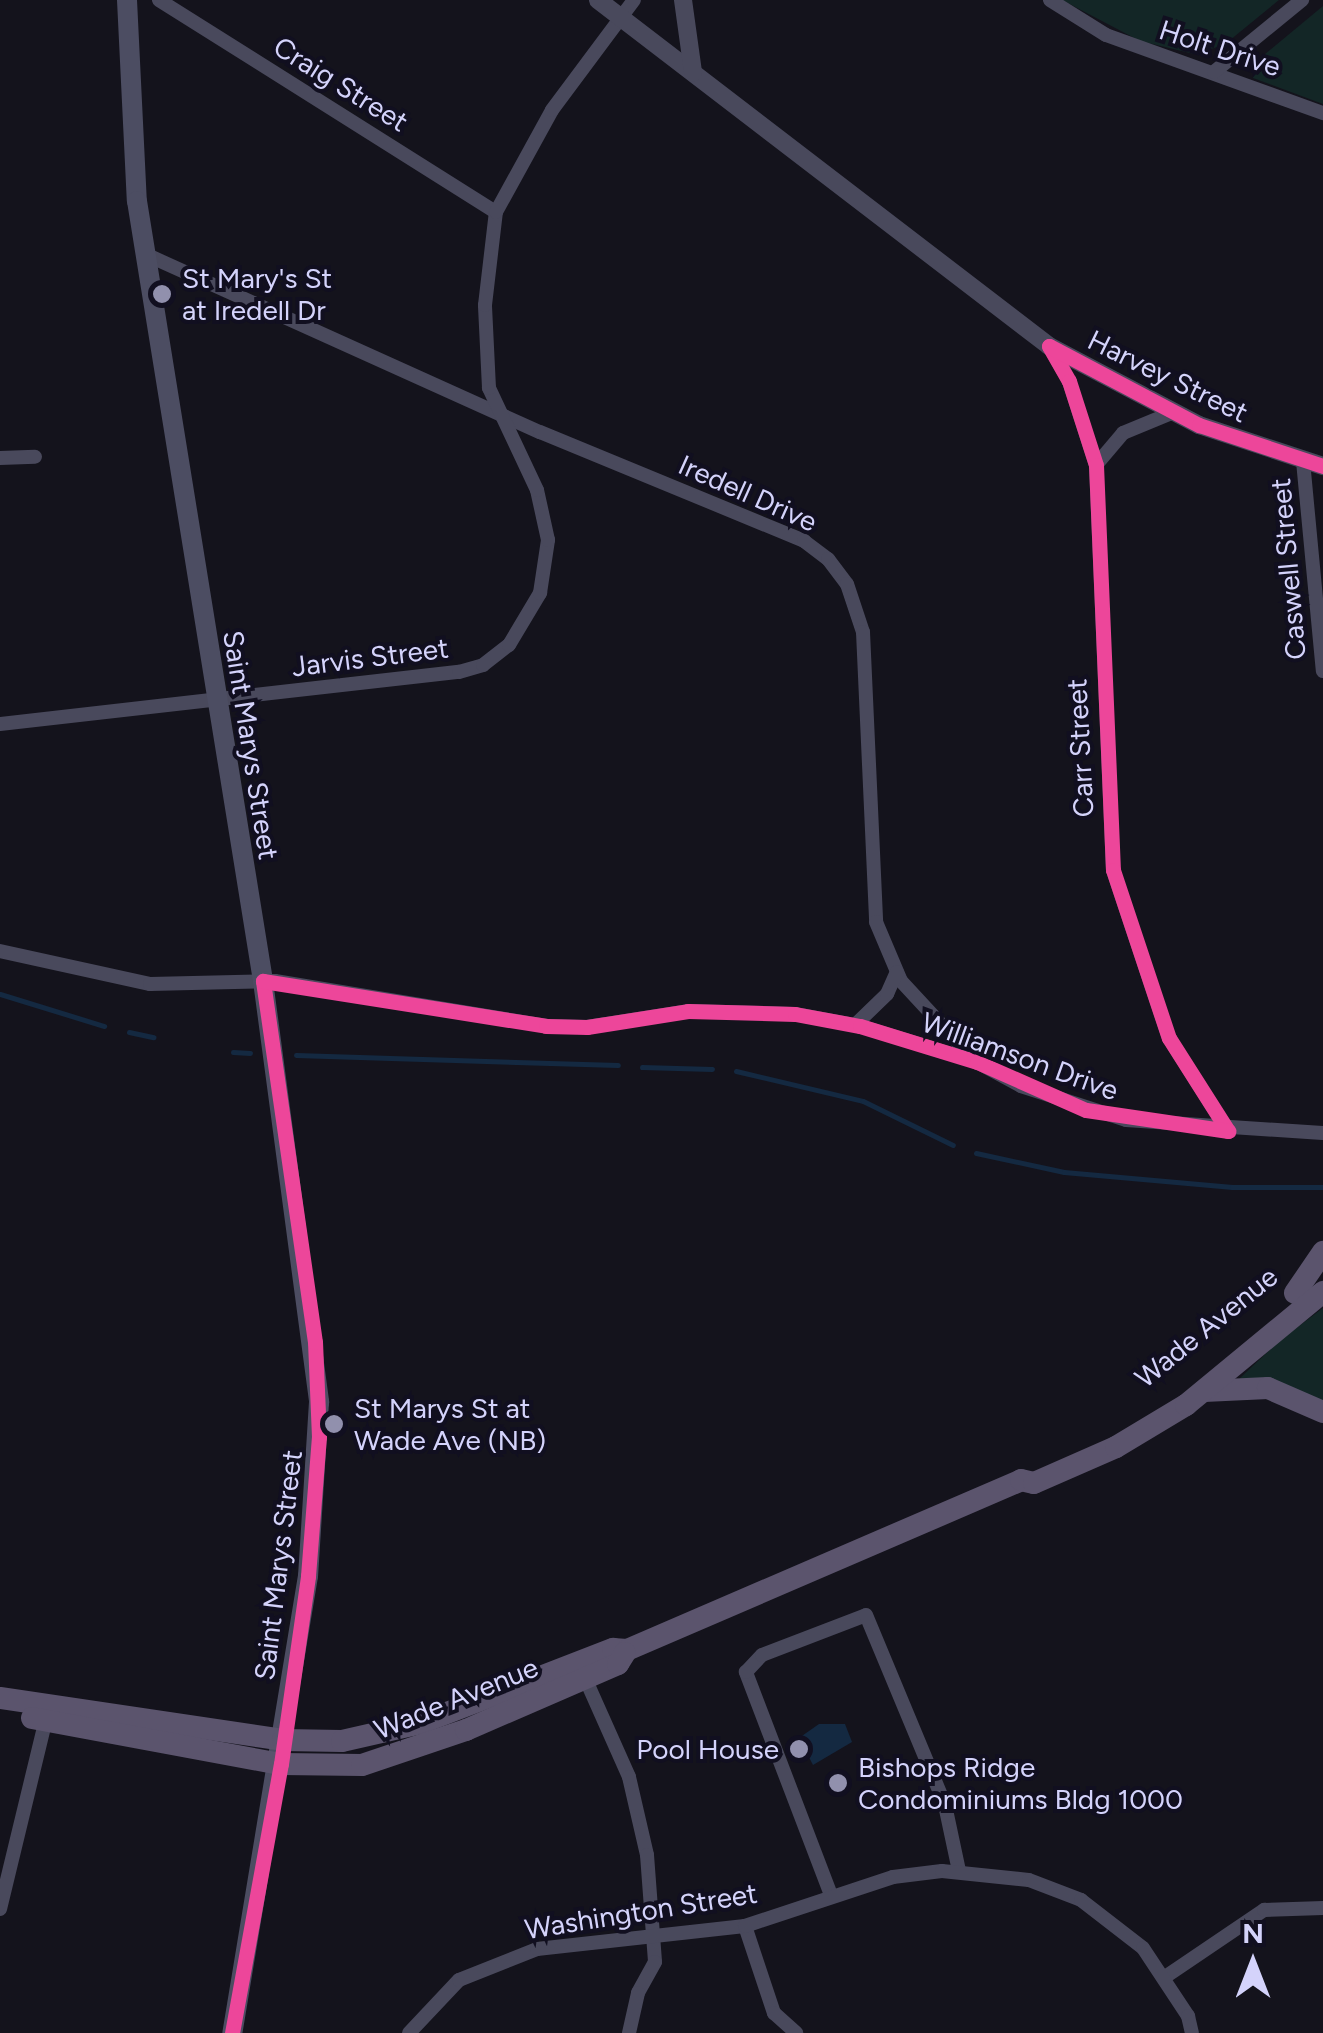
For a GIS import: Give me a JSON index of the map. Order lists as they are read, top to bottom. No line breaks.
{"streets":{"main road":["Saint Marys Street","Wade Avenue"],"street":["Holt Drive","Craig Street","Harvey Street","Iredell Drive","Caswell Street","Jarvis Street","Carr Street","Williamson Drive","Washington Street"]},"crossings":[["Craig Street","Jarvis Street"],["Harvey Street","Caswell Street"],["Harvey Street","Jarvis Street"],["Harvey Street","Carr Street"],["Iredell Drive","Jarvis Street"],["Iredell Drive","Saint Marys Street"],["Iredell Drive","Williamson Drive"],["Jarvis Street","Saint Marys Street"],["Saint Marys Street","Williamson Drive"],["Saint Marys Street","Wade Avenue"],["Carr Street","Williamson Drive"]],"places":["St Mary's St at Iredell Dr","St Marys St at Wade Ave (NB)","Pool House","Bishops Ridge Condominiums Bldg 1000"],"north":"top"}
